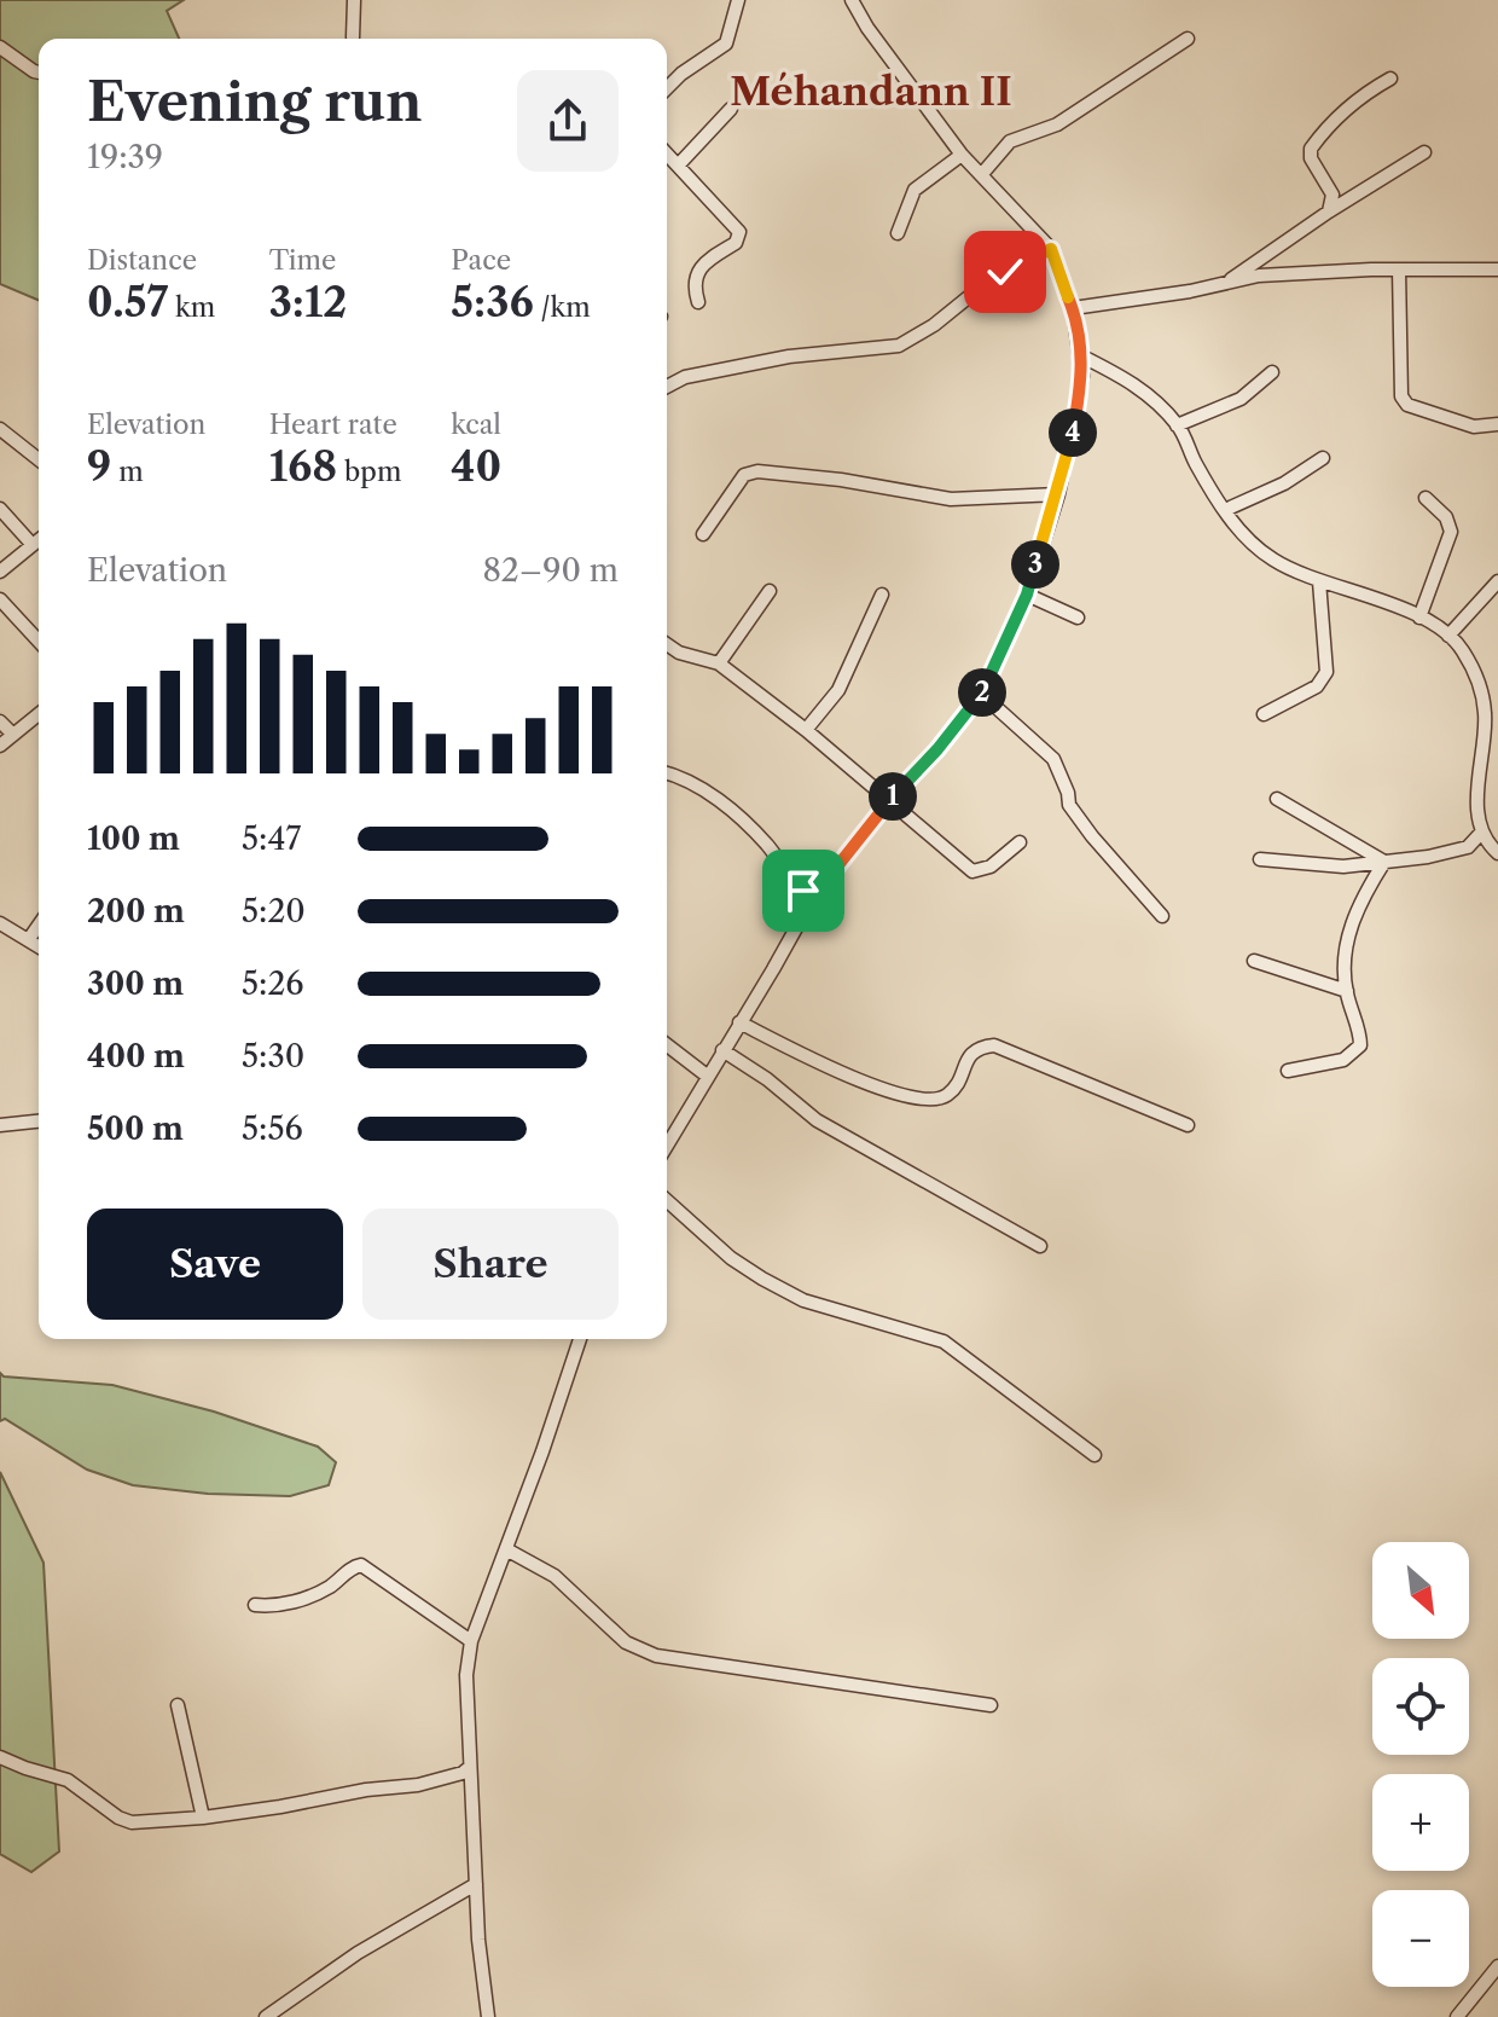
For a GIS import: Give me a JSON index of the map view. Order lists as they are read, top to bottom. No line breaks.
{"districts":["Méhandann II"],"north":"bottom right","page":{"heading":["Evening run","19:39"],"stats":[["Distance","0.57 km"],["Time","3:12"],["Pace","5:36 /km"],["Elevation","9 m"],["Heart rate","168 bpm"],["kcal","40"]],"pins":["4","3","2","1"],"chart":["Elevation","82–90 m"],"list":[{"name":"100 m","note":"5:47"},{"name":"200 m","note":"5:20"},{"name":"300 m","note":"5:26"},{"name":"400 m","note":"5:30"},{"name":"500 m","note":"5:56"}],"buttons":["Save","Share"],"map_buttons":["+","−"]}}
